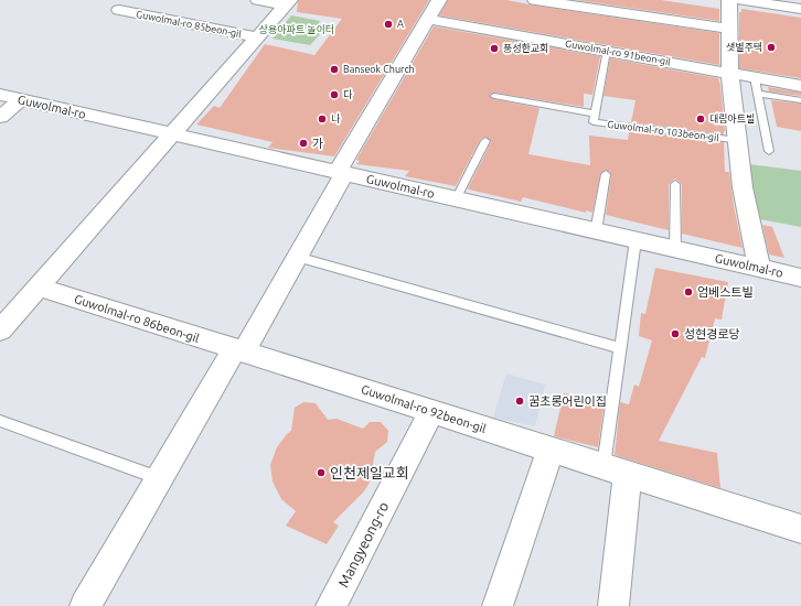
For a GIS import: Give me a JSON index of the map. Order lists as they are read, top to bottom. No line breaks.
{"streets":{"street":["Guwolmal-ro 85beon-gil","Guwolmal-ro 91beon-gil","Guwolmal-ro","Guwolmal-ro 103beon-gil","Guwolmal-ro 86beon-gil","Guwolmal-ro 92beon-gil","Mangyeong-ro"]},"crossings":[["Guwolmal-ro 85beon-gil","Guwolmal-ro"],["Guwolmal-ro 91beon-gil","Guwolmal-ro 103beon-gil"],["Guwolmal-ro","Guwolmal-ro 103beon-gil"],["Guwolmal-ro 86beon-gil","Guwolmal-ro 92beon-gil"],["Guwolmal-ro 92beon-gil","Mangyeong-ro"]],"parks":["상용아파트 놀이터"],"places":["A","샛별주택","풍성한교회","Banseok Church","다","나","대림아트빌","가","엄베스트빌","성현경로당","꿈초롱어린이집","인천제일교회"]}
